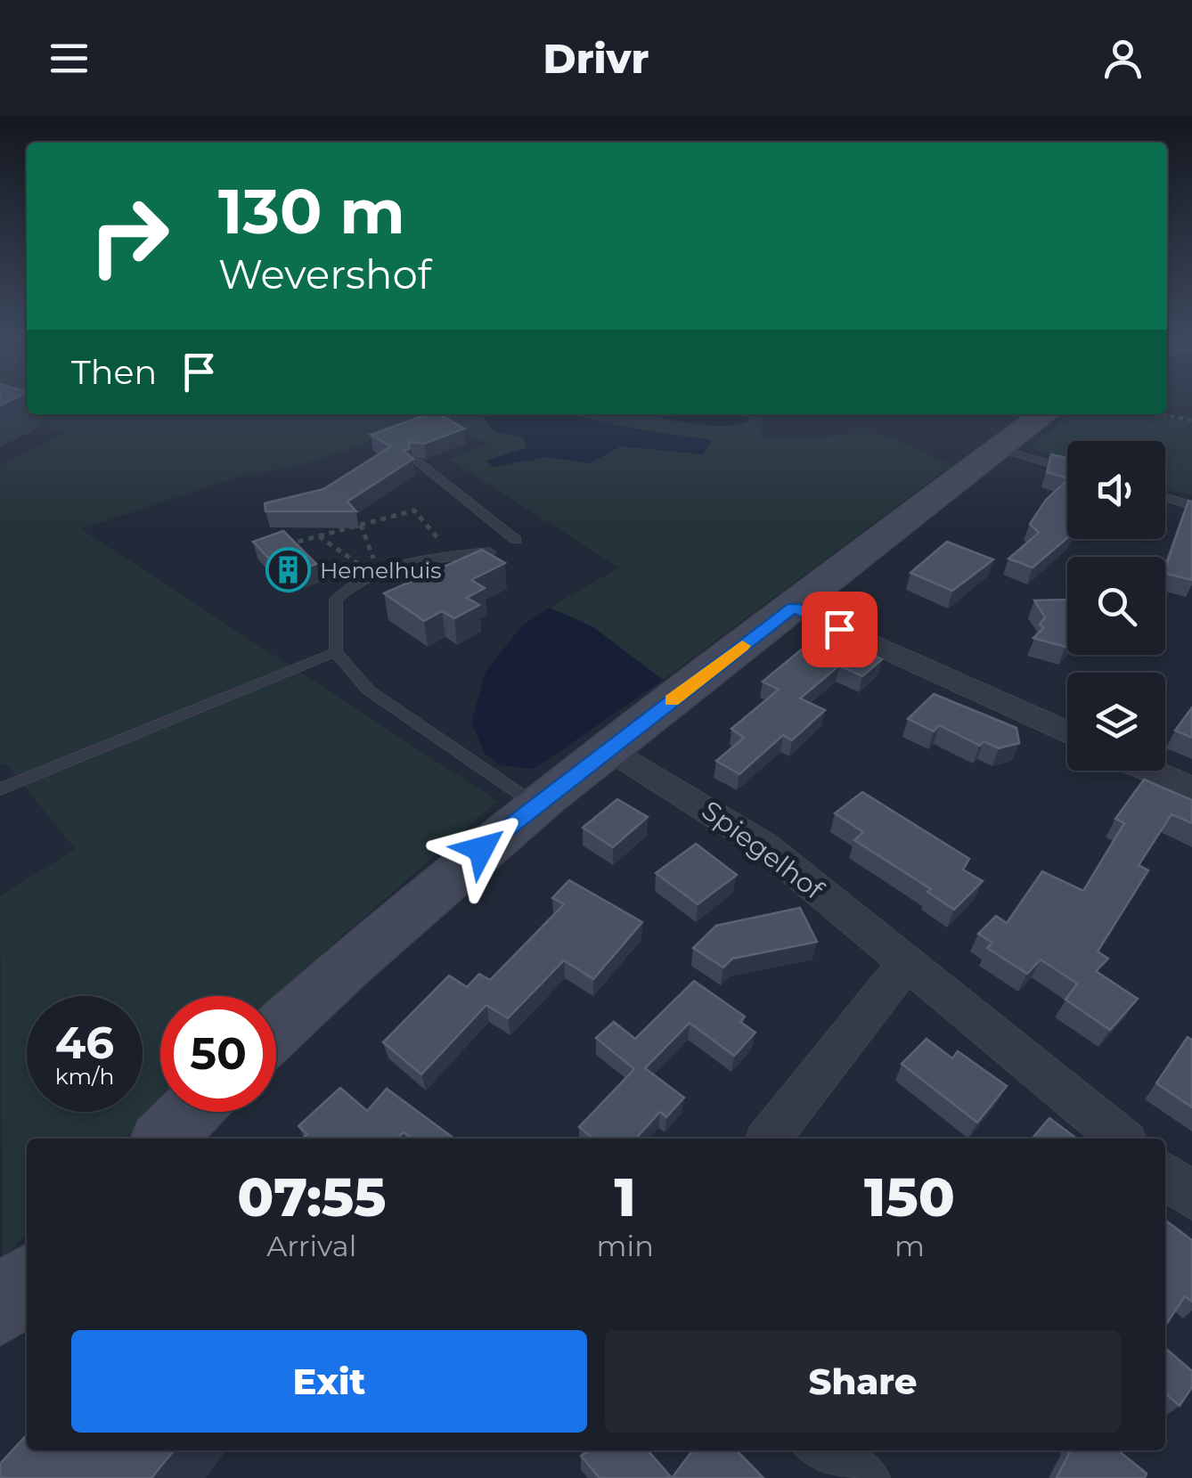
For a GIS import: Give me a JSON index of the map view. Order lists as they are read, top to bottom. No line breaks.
{"streets":{"street":["Spiegelhof"]},"places":{"building":["Hemelhuis"]},"page":{"header":"Drivr","turn":["130 m","Wevershof"],"then":"Then","speed":"46 km/h","limit":"50","eta":["07:55","Arrival","1","min","150","m"],"buttons":["Exit","Share"]}}
